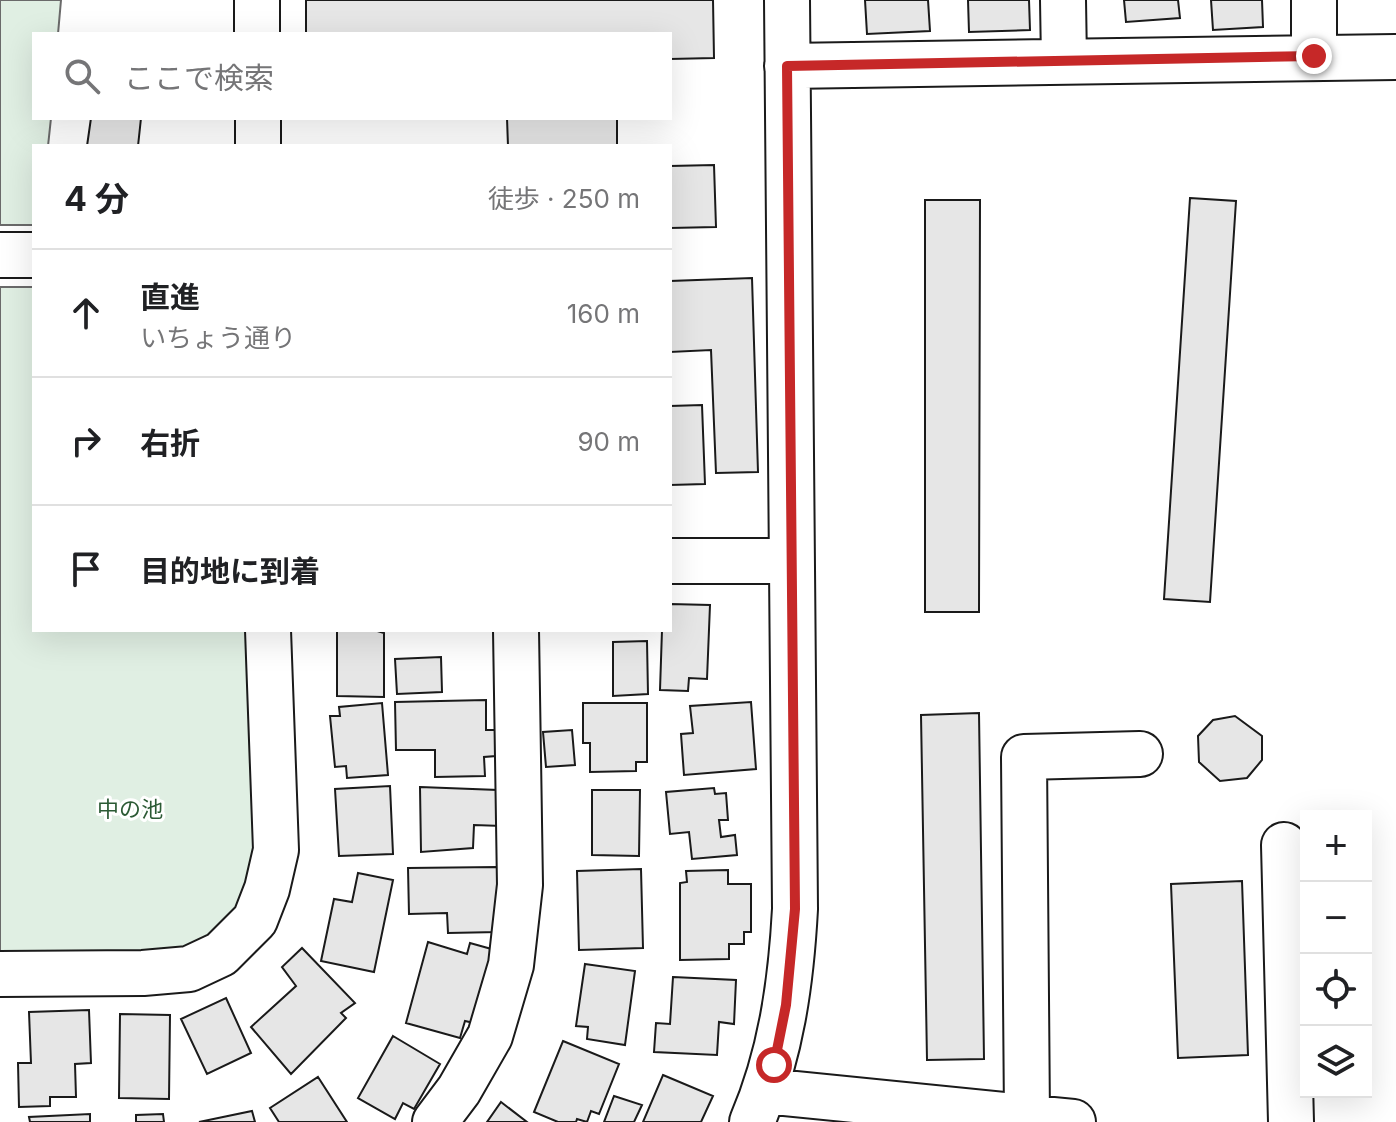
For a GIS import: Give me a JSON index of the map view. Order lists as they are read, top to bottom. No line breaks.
{"parks":["中の池"],"page":{"search":"ここで検索","heading":["4 分","徒歩 · 250 m"],"list":[["直進","いちょう通り","160 m"],["右折","90 m"],"目的地に到着"],"map_buttons":["+","−"]}}
